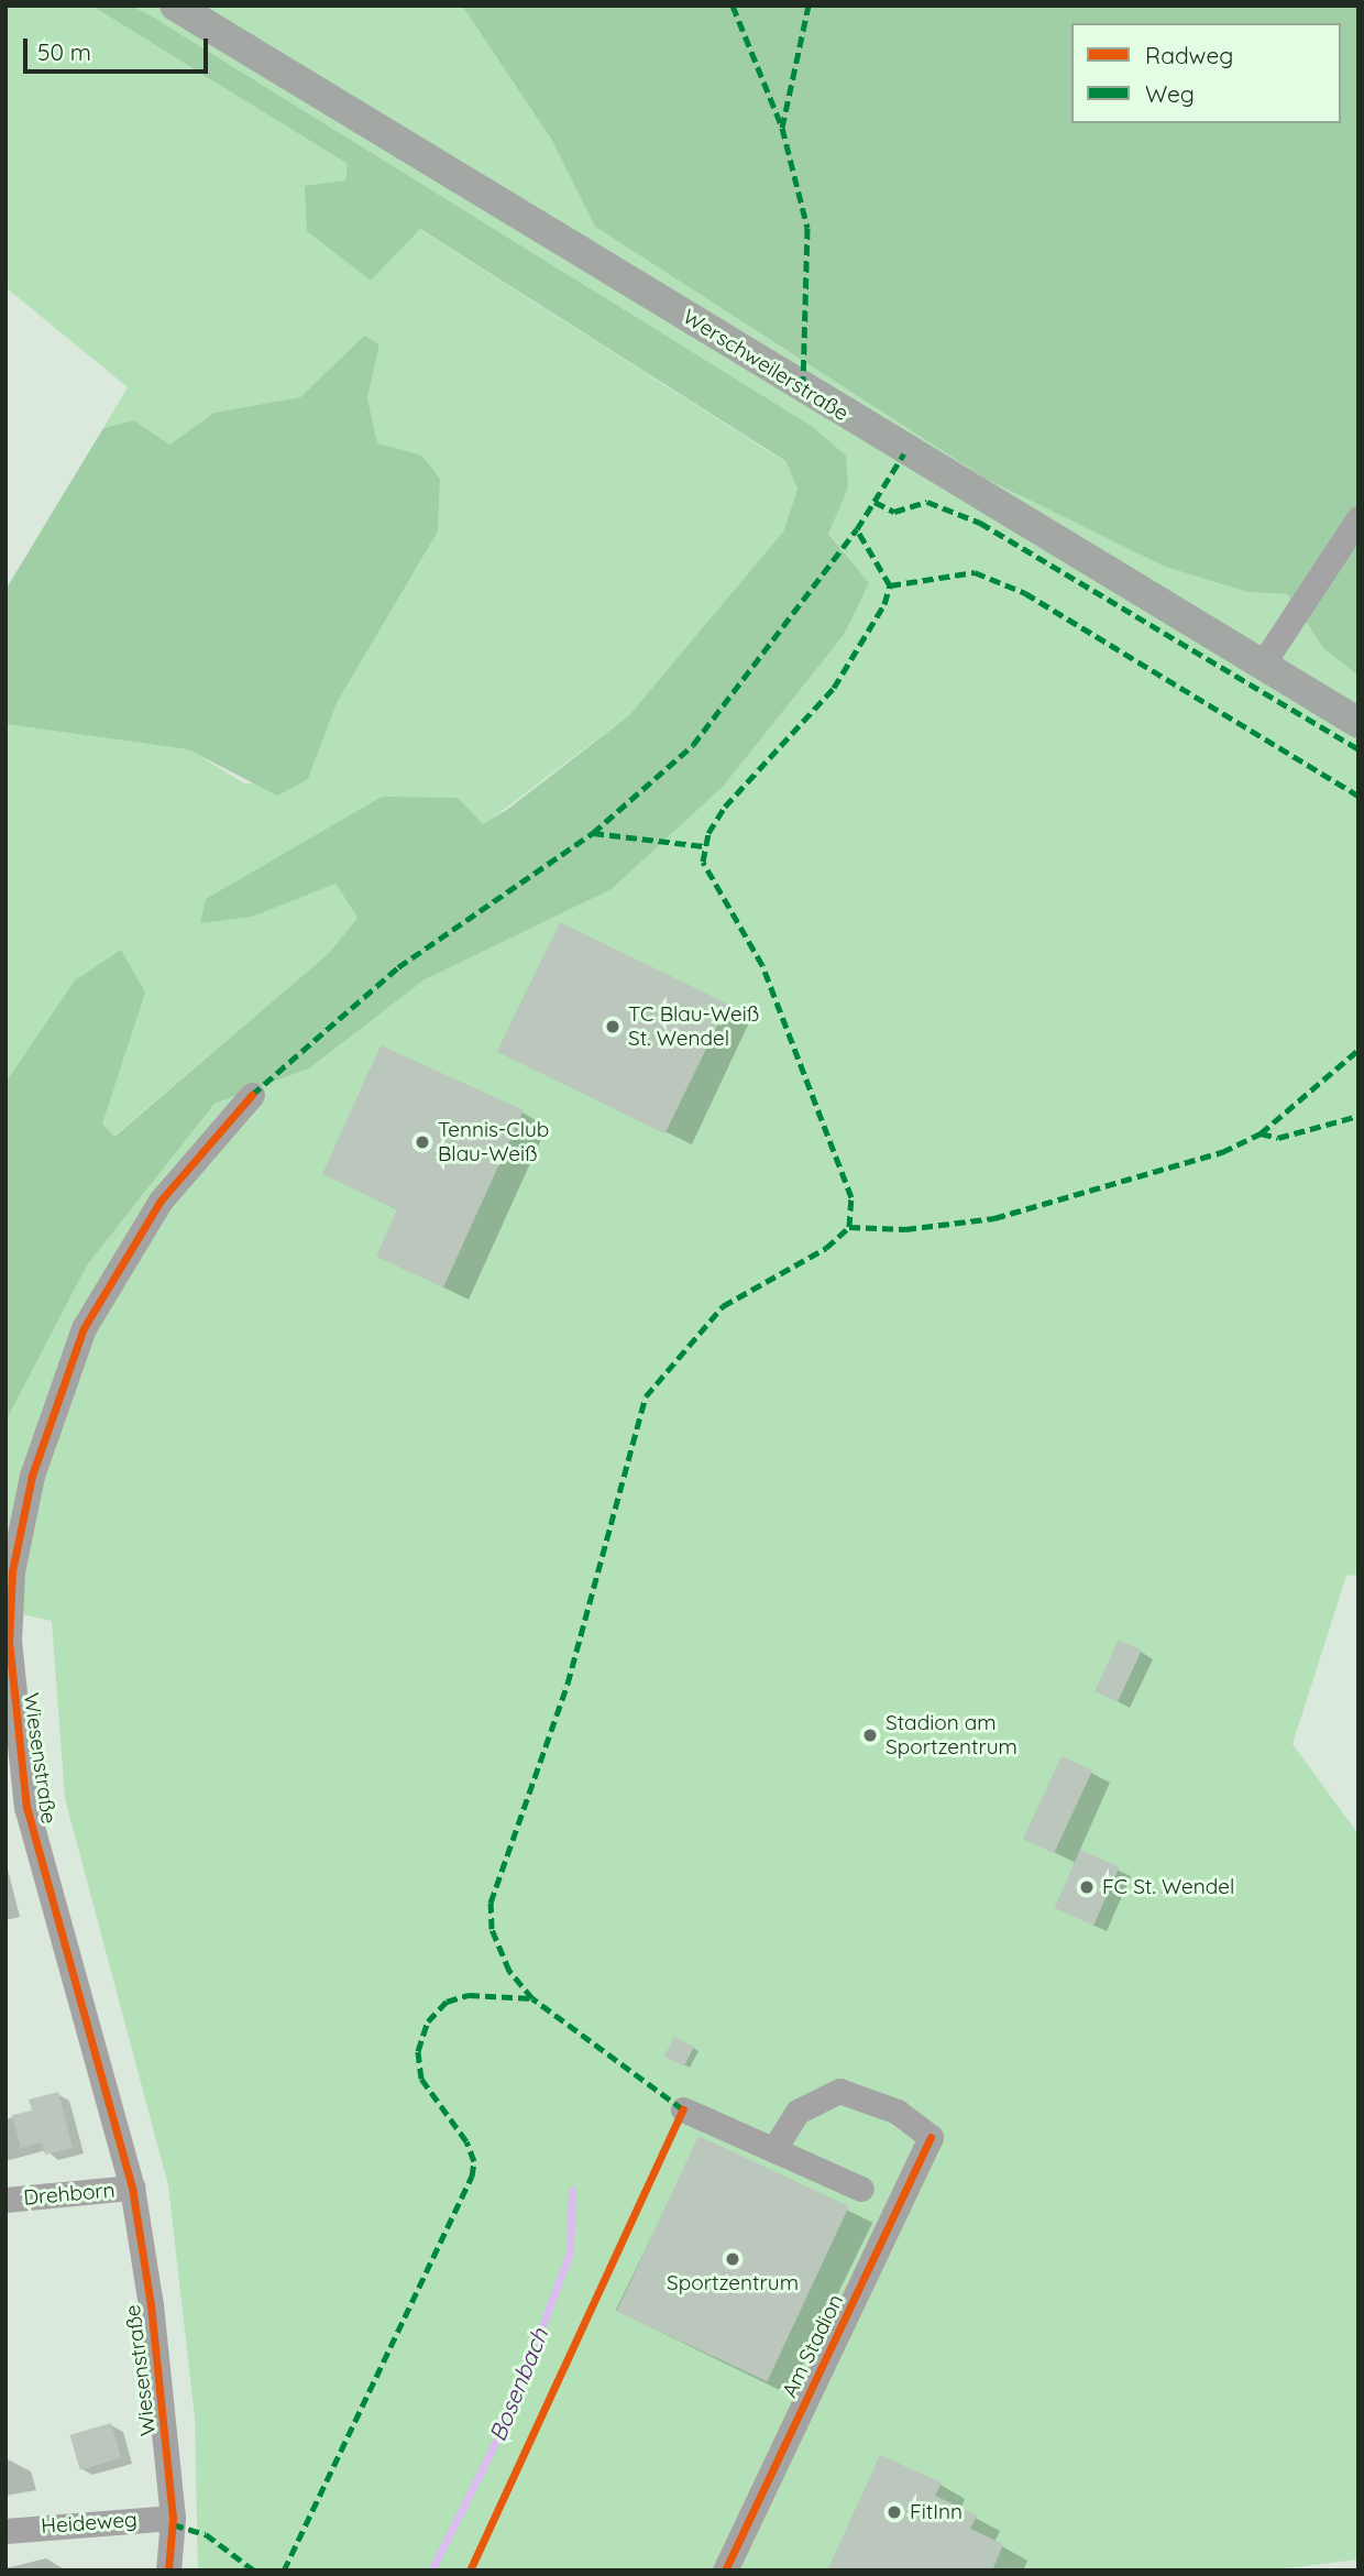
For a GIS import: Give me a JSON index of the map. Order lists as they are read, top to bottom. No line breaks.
{"streets":{"main road":["Werschweilerstraße"],"street":["Wiesenstraße","Drehborn","Am Stadion","Heideweg"]},"crossings":[["Wiesenstraße","Drehborn"],["Wiesenstraße","Heideweg"]],"water":["Bosenbach"],"places":["TC Blau-Weiß St. Wendel","Tennis-Club Blau-Weiß","Stadion am Sportzentrum","FC St. Wendel","Sportzentrum","FitInn"],"legend":["Radweg","Weg"],"scale_bar":"50 m"}
